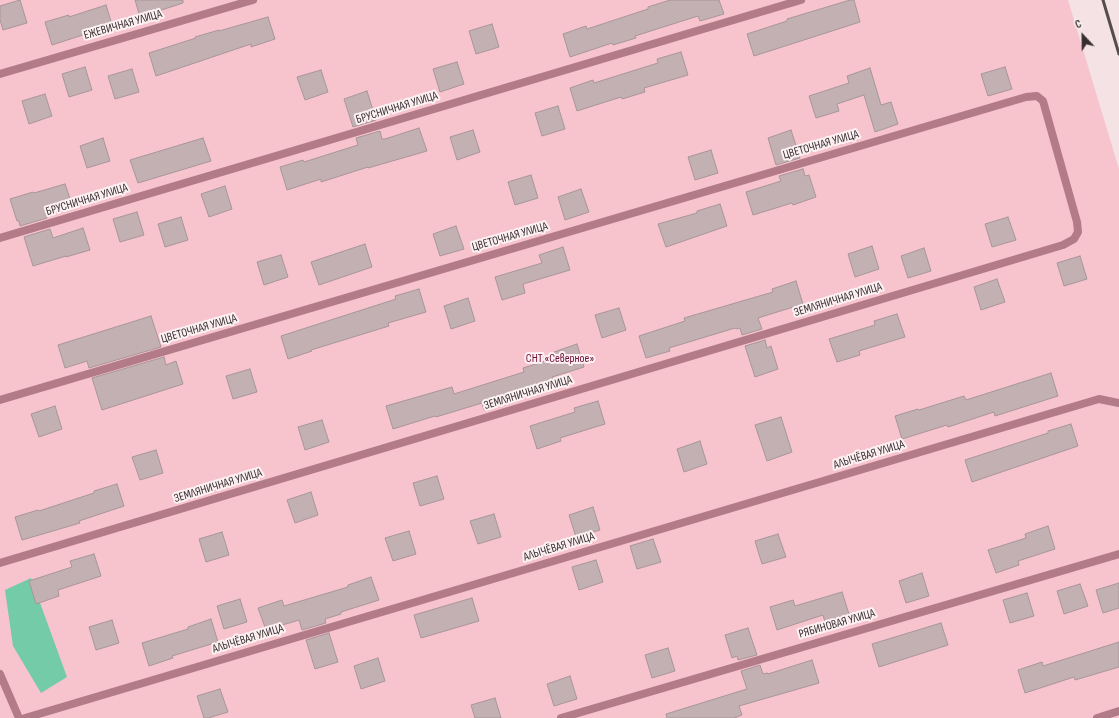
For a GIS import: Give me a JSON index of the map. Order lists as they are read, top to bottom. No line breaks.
{"streets":{"street":["ЕЖЕВИЧНАЯ УЛИЦА","БРУСНИЧНАЯ УЛИЦА","ЦВЕТОЧНАЯ УЛИЦА","ЗЕМЛЯНИЧНАЯ УЛИЦА","АЛЫЧЁВАЯ УЛИЦА","РЯБИНОВАЯ УЛИЦА"]},"crossings":[["ЦВЕТОЧНАЯ УЛИЦА","ЗЕМЛЯНИЧНАЯ УЛИЦА"]],"parks":["СНТ «Северное»"],"north":"top"}
